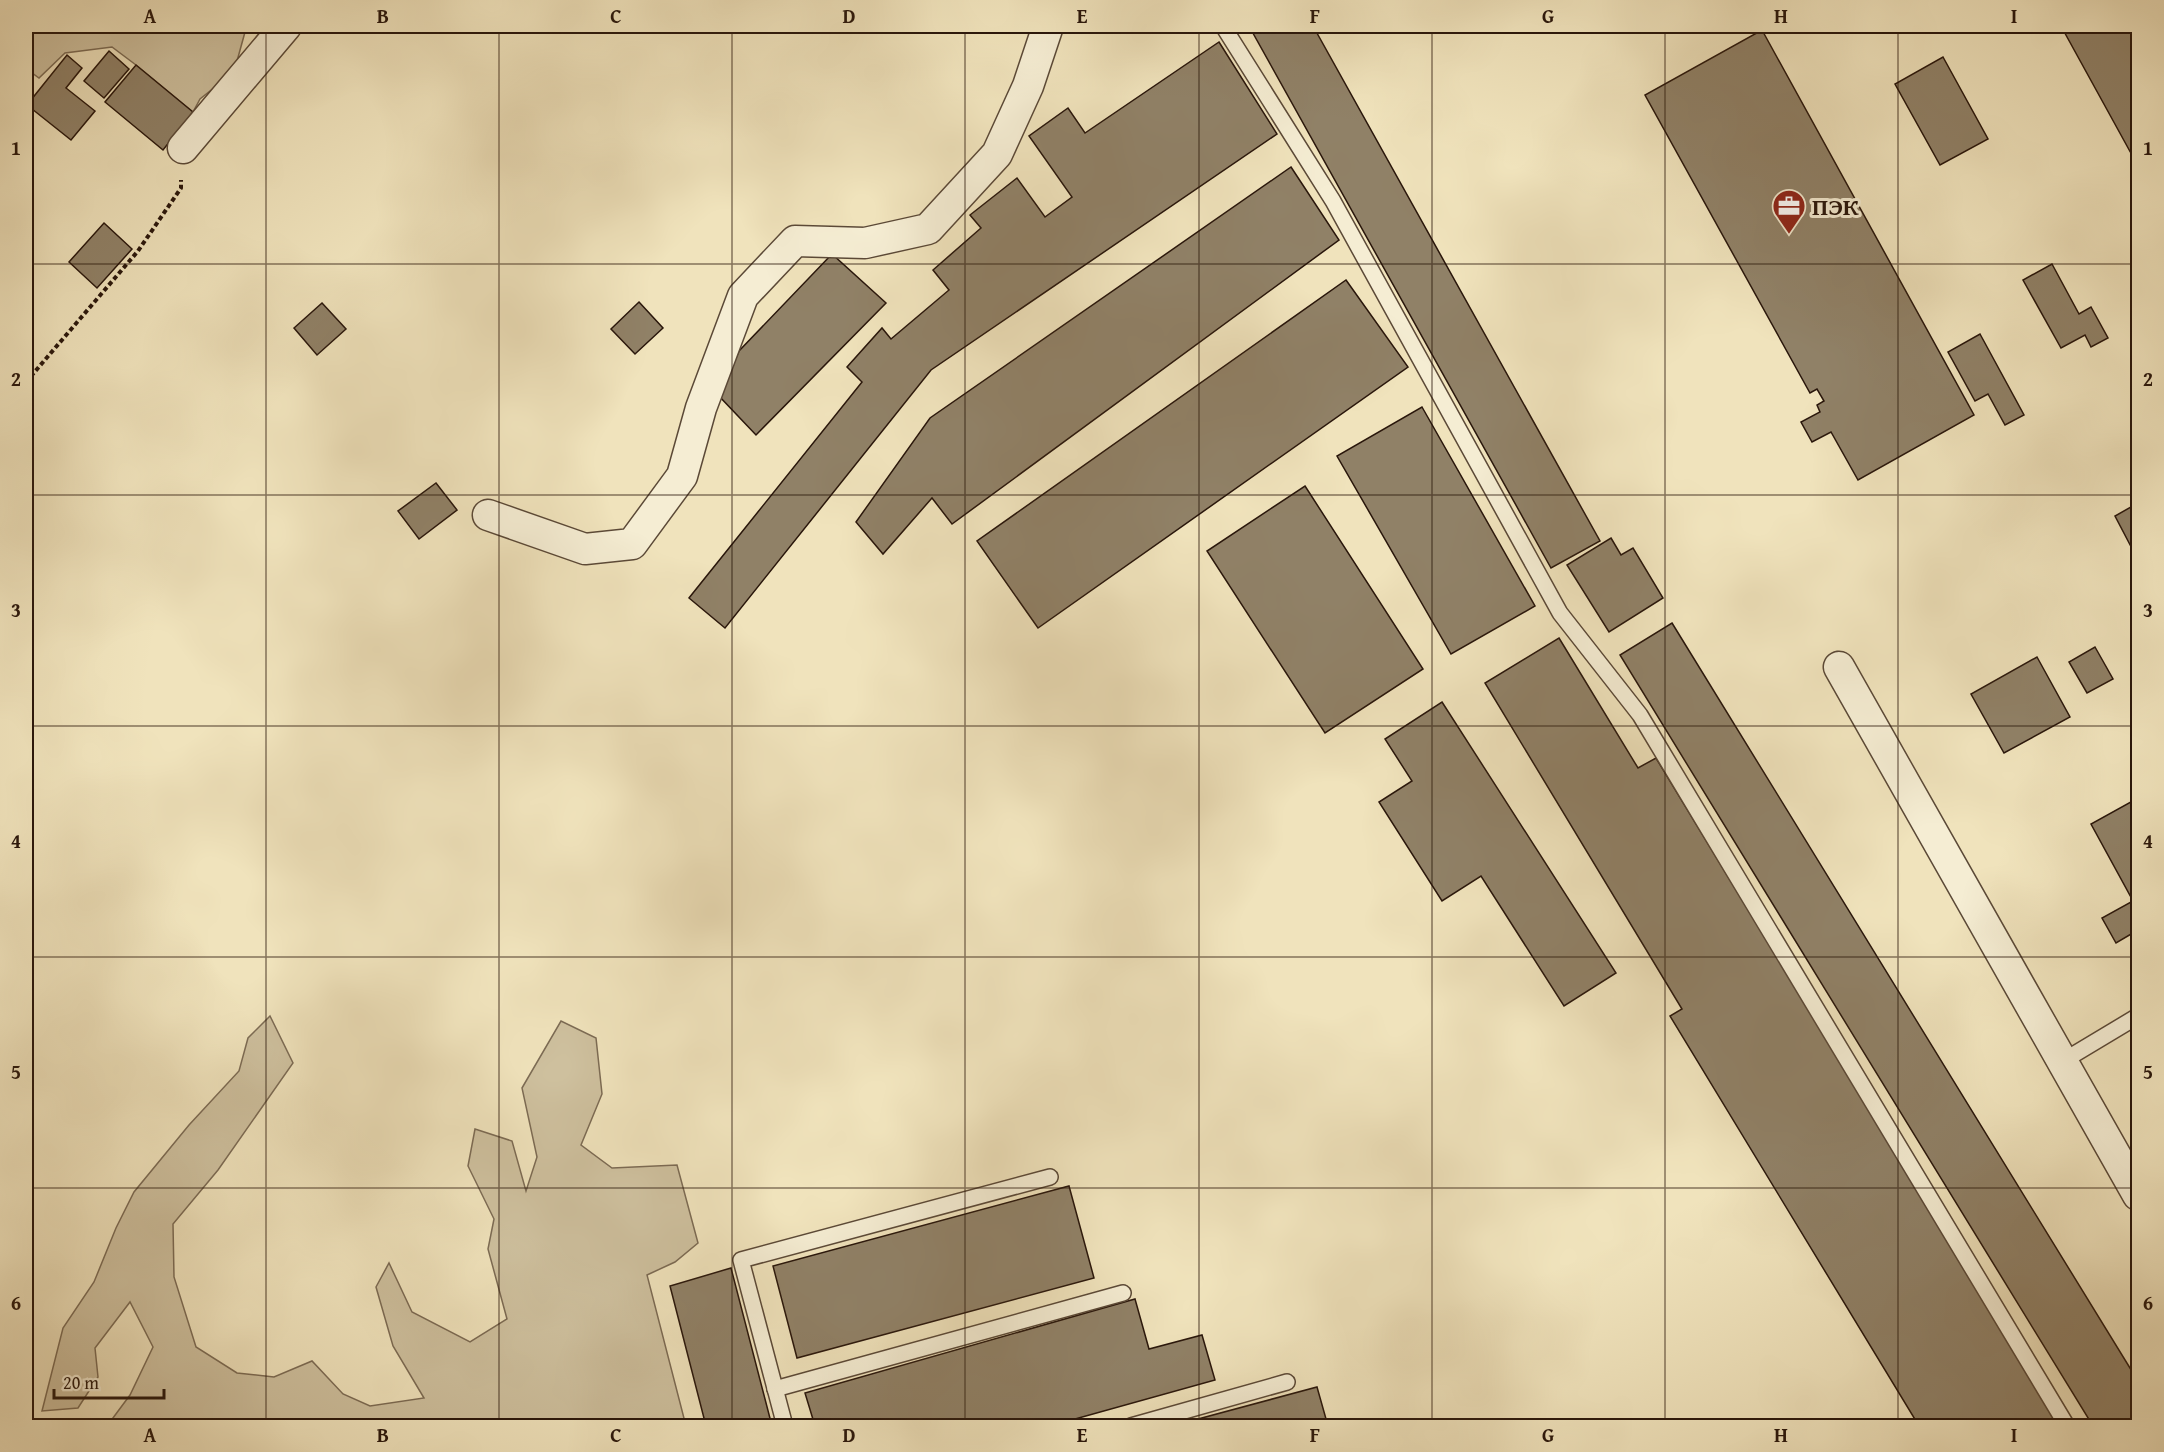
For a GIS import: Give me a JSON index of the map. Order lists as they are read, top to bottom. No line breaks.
{"places":{"office":["ПЭК"]},"scale_bar":"20 m","grid":{"columns":["A","B","C","D","E","F","G","H","I"],"rows":["1","2","3","4","5","6"]}}
